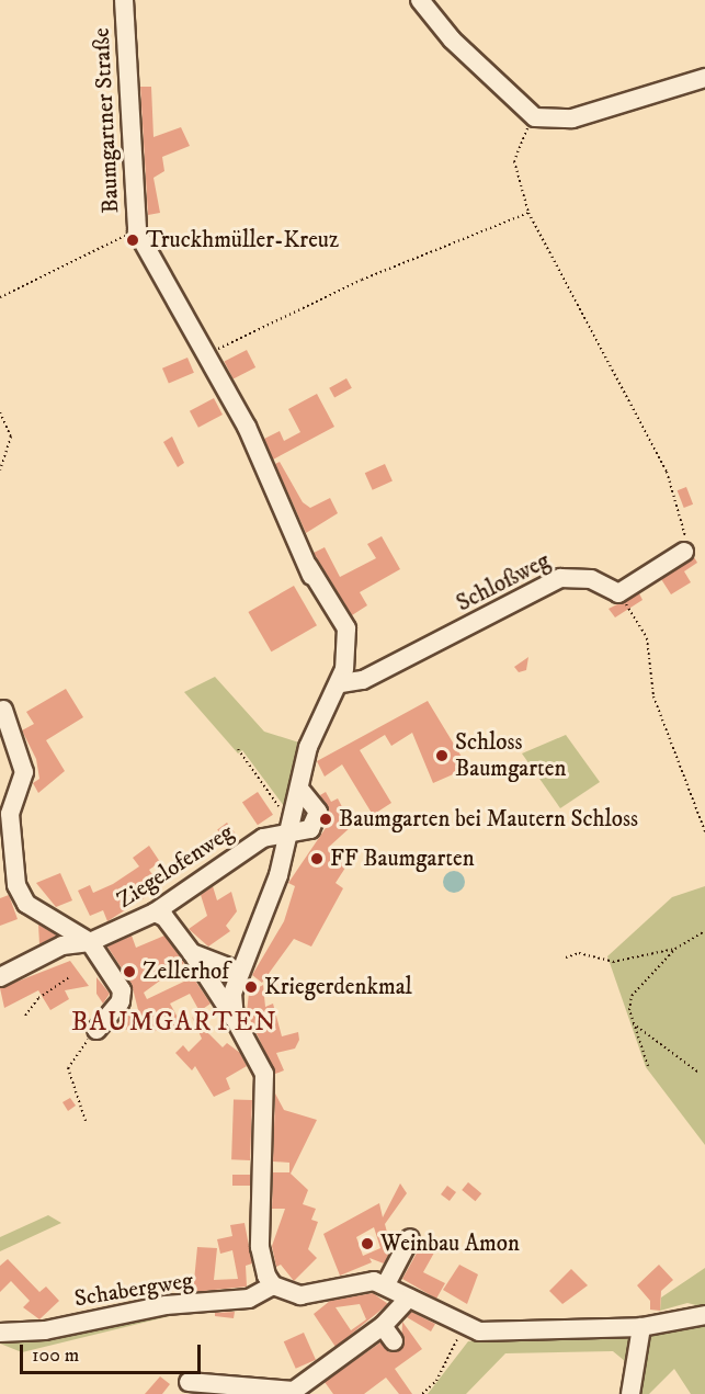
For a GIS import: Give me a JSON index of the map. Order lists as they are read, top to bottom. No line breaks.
{"streets":{"street":["Baumgartner Straße","Schloßweg","Ziegelofenweg","Schabergweg"]},"crossings":[["Baumgartner Straße","Schloßweg"]],"districts":["BAUMGARTEN"],"places":["Truckhmüller-Kreuz","Schloss Baumgarten","Baumgarten bei Mautern Schloss","FF Baumgarten","Zellerhof","Kriegerdenkmal","Weinbau Amon"],"scale_bar":"100 m"}
